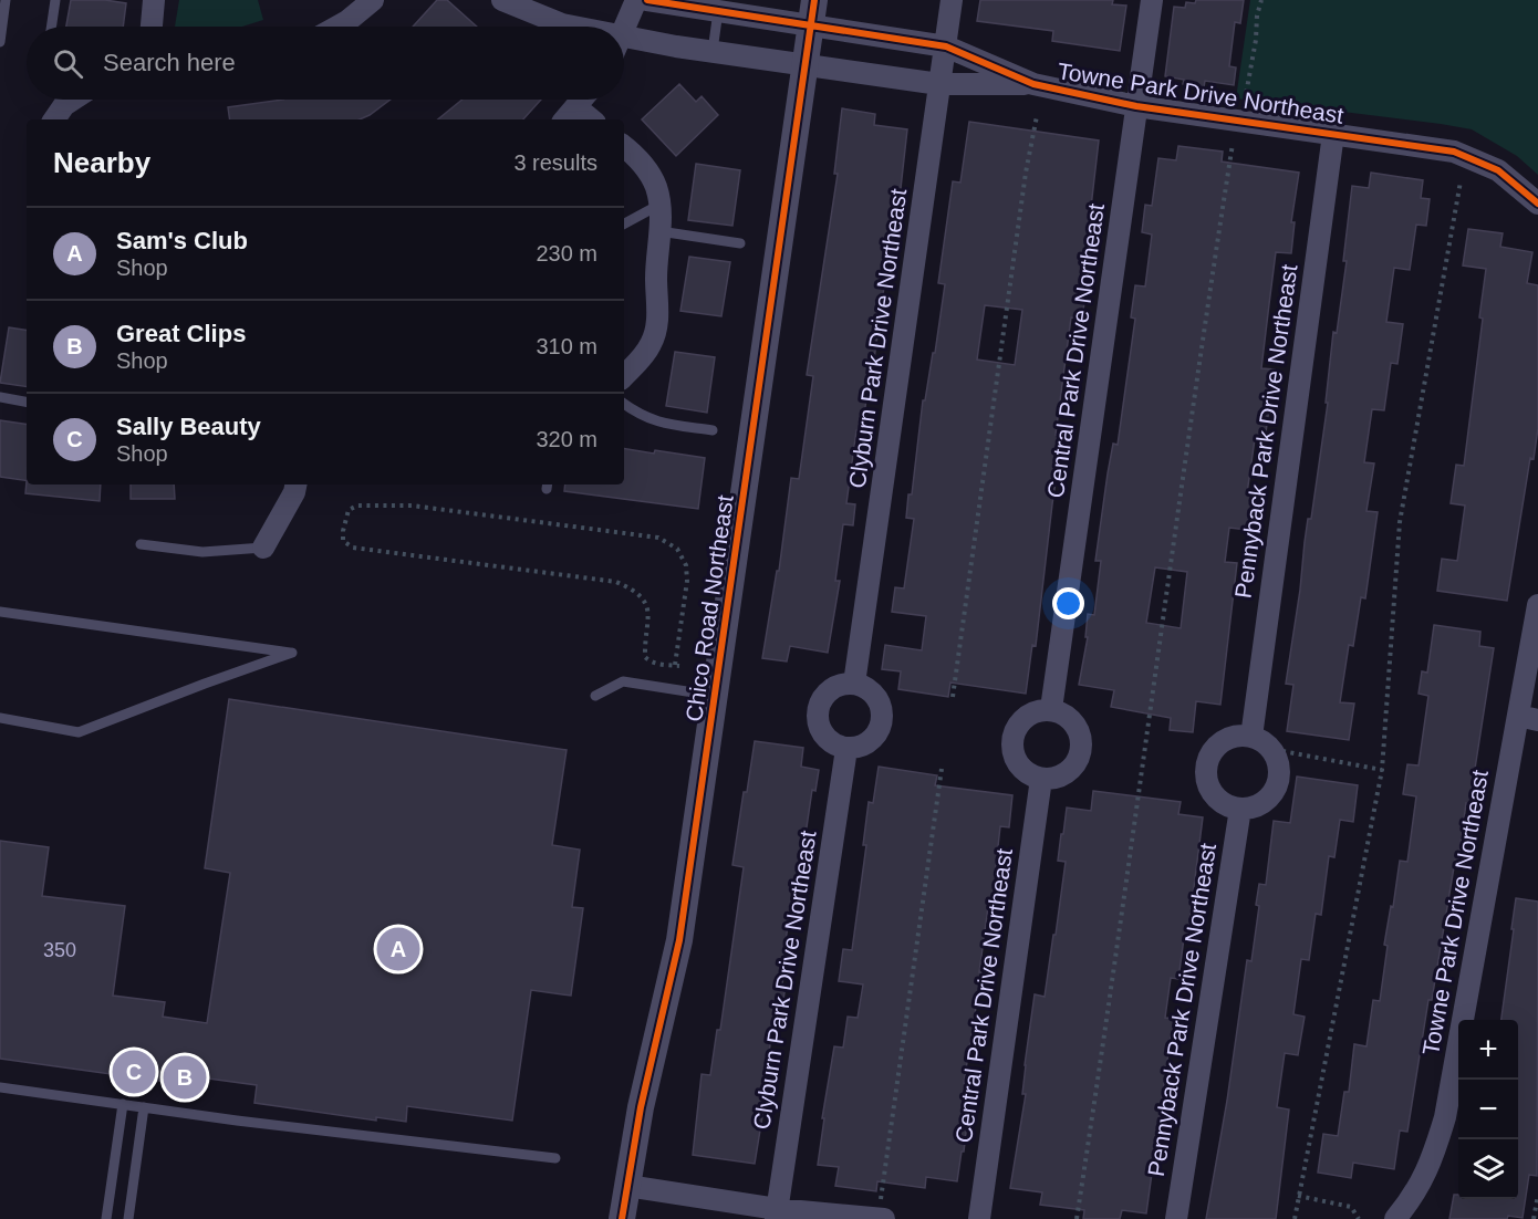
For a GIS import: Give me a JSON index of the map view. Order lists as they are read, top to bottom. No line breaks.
{"streets":{"street":["Towne Park Drive Northeast","Clyburn Park Drive Northeast","Central Park Drive Northeast","Pennyback Park Drive Northeast","Chico Road Northeast"]},"crossings":[["Towne Park Drive Northeast","Clyburn Park Drive Northeast"],["Towne Park Drive Northeast","Central Park Drive Northeast"],["Towne Park Drive Northeast","Pennyback Park Drive Northeast"],["Towne Park Drive Northeast","Chico Road Northeast"]],"house_numbers":["350"],"page":{"search":"Search here","heading":["Nearby","3 results"],"list":[{"mark":"A","name":"Sam's Club","note":"Shop","value":"230 m"},{"mark":"B","name":"Great Clips","note":"Shop","value":"310 m"},{"mark":"C","name":"Sally Beauty","note":"Shop","value":"320 m"}],"pins":["A","C","B"],"map_buttons":["+","−"]}}
